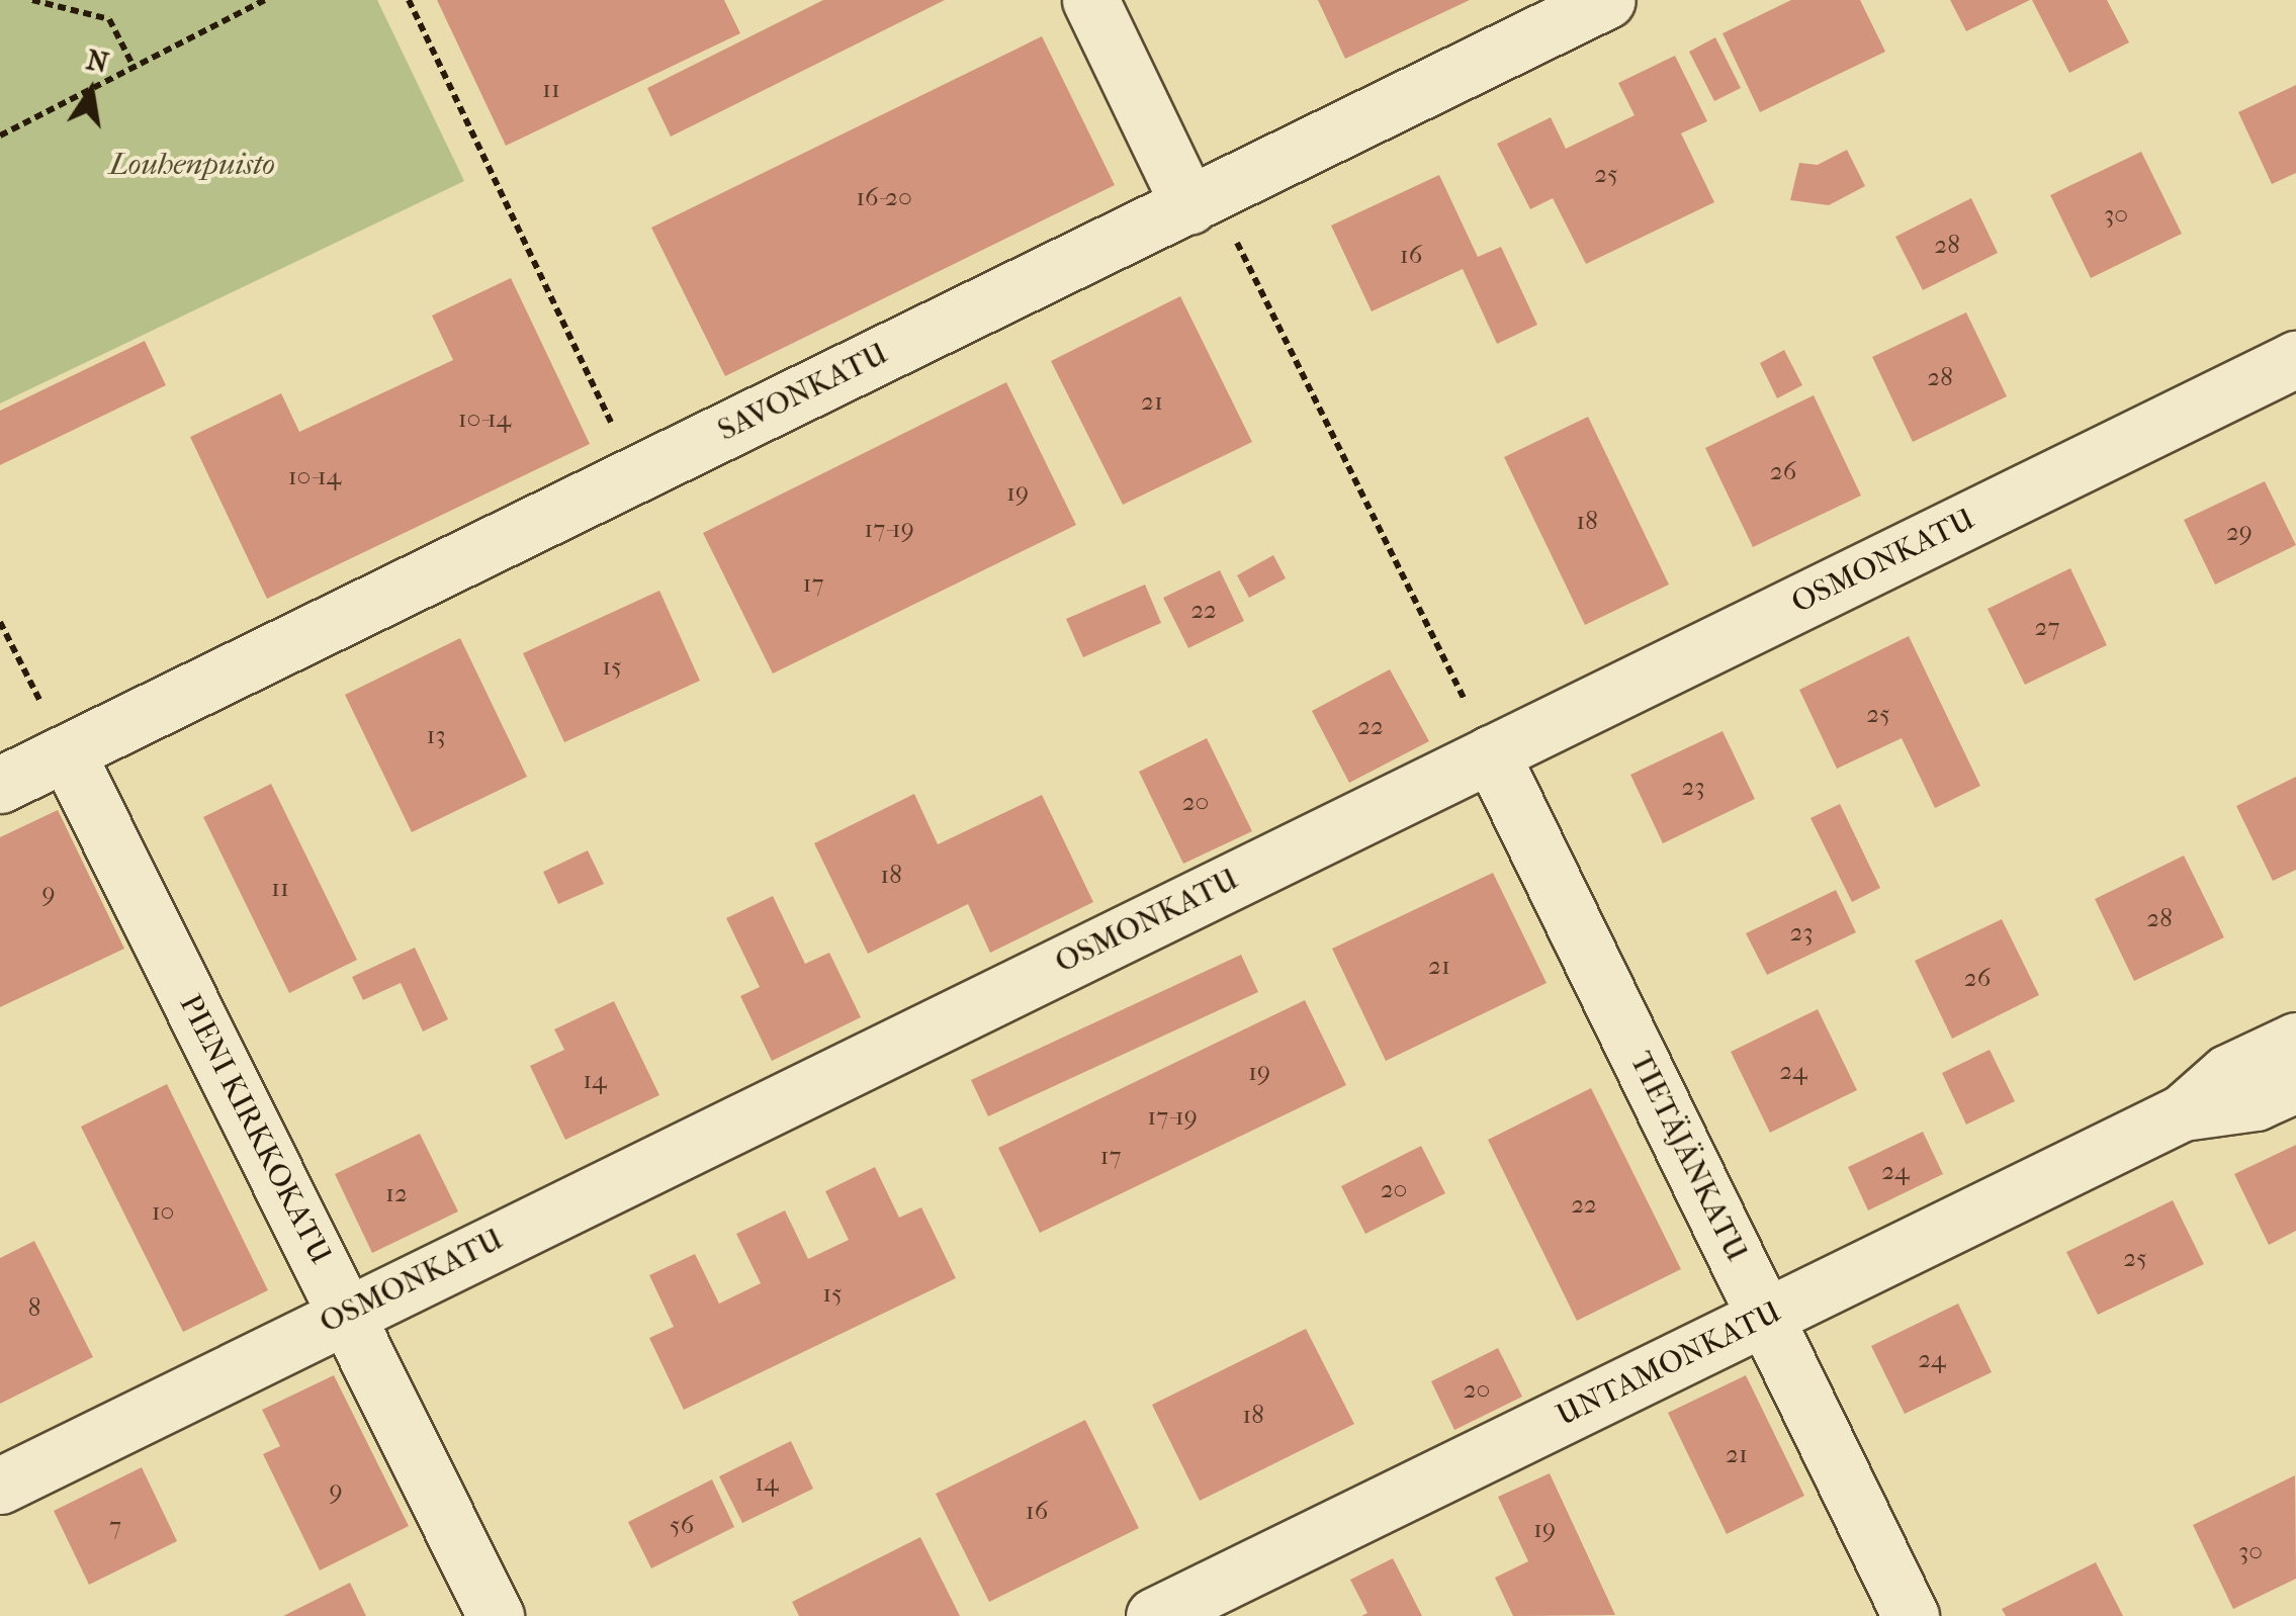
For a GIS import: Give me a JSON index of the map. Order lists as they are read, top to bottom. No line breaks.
{"streets":{"street":["SAVONKATU","OSMONKATU","PIENI KIRKKOKATU","TIETÄJÄNKATU","UNTAMONKATU"]},"crossings":[["SAVONKATU","PIENI KIRKKOKATU"],["OSMONKATU","PIENI KIRKKOKATU"],["OSMONKATU","TIETÄJÄNKATU"],["TIETÄJÄNKATU","UNTAMONKATU"]],"parks":["Louhenpuisto"],"house_numbers":["11","25","16-20","30","28","16","28","21","10-14","26","10-14","19","18","17-19","29","17","22","27","15","25","22","13","23","20","18","11","9","28","23","21","26","24","19","14","17-19","17","24","20","12","22","10","25","15","8","24","20","18","21","14","9","16","56","7","19","30"],"north":"top"}
